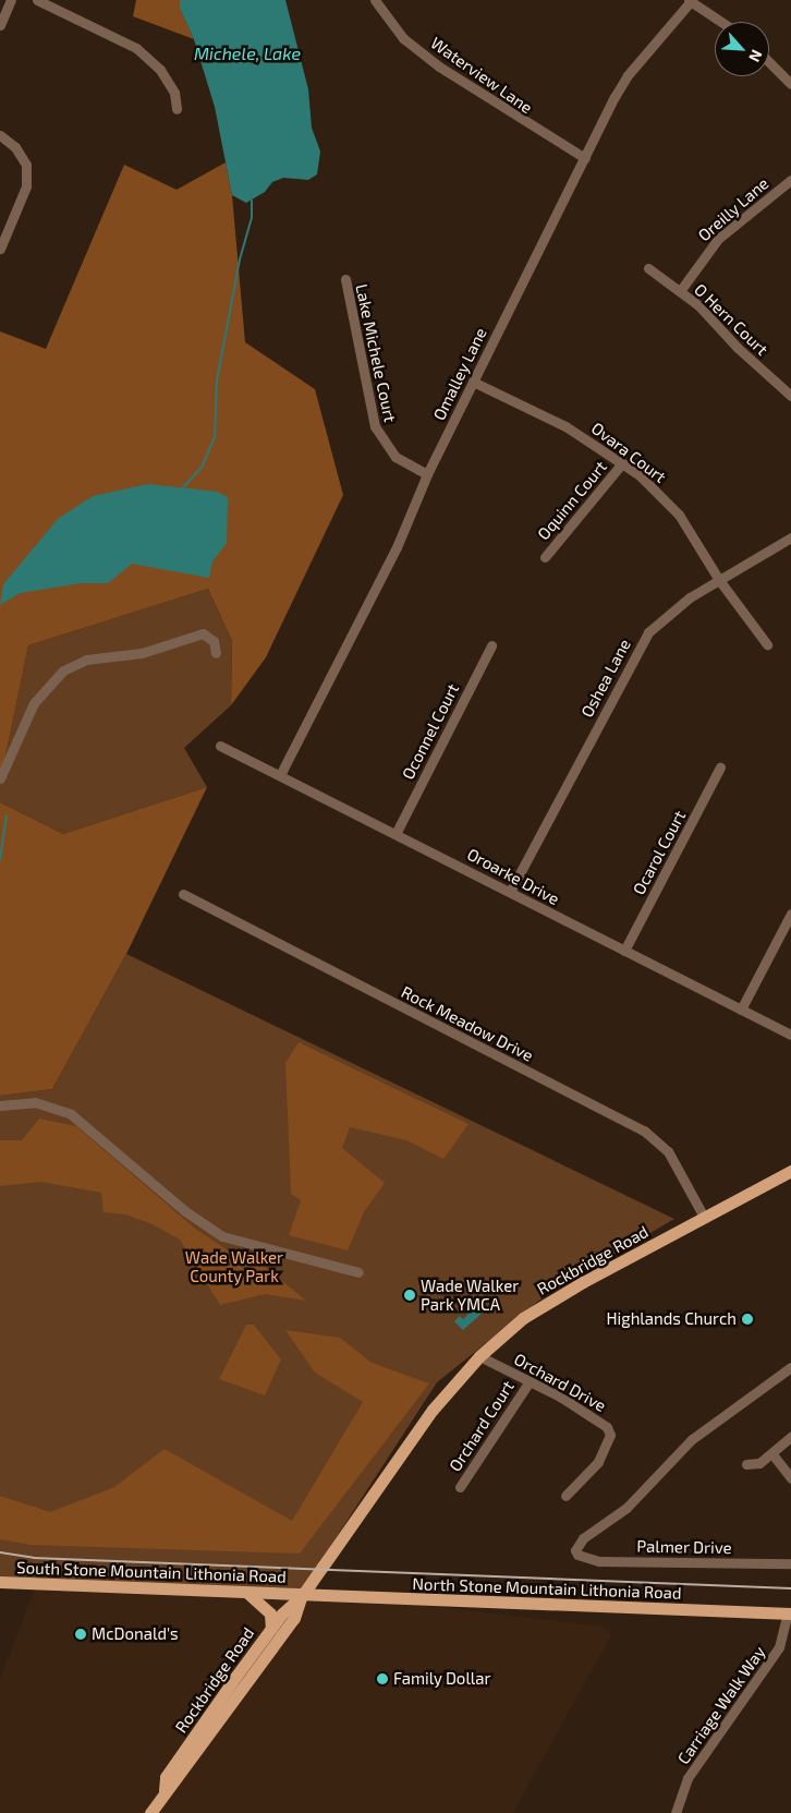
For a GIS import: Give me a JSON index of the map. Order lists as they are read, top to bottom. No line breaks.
{"streets":{"main road":["Rockbridge Road","South Stone Mountain Lithonia Road","North Stone Mountain Lithonia Road"],"street":["Waterview Lane","Oreilly Lane","O Hern Court","Lake Michele Court","Omalley Lane","Ovara Court","Oquinn Court","Oshea Lane","Oconnel Court","Ocarol Court","Oroarke Drive","Rock Meadow Drive","Orchard Drive","Orchard Court","Palmer Drive","Carriage Walk Way"]},"crossings":[["Waterview Lane","Omalley Lane"],["Oreilly Lane","O Hern Court"],["Lake Michele Court","Omalley Lane"],["Omalley Lane","Ovara Court"],["Omalley Lane","Oroarke Drive"],["Ovara Court","Oquinn Court"],["Ovara Court","Oshea Lane"],["Oshea Lane","Oroarke Drive"],["Oconnel Court","Oroarke Drive"],["Ocarol Court","Oroarke Drive"],["Rock Meadow Drive","Rockbridge Road"],["Rockbridge Road","Orchard Drive"],["Rockbridge Road","South Stone Mountain Lithonia Road"],["Rockbridge Road","North Stone Mountain Lithonia Road"],["Orchard Drive","Orchard Court"],["South Stone Mountain Lithonia Road","North Stone Mountain Lithonia Road"],["North Stone Mountain Lithonia Road","Carriage Walk Way"]],"water":["Michele, Lake"],"parks":["Wade Walker County Park"],"places":["Wade Walker Park YMCA","Highlands Church","McDonald's","Family Dollar"],"north":"bottom right"}
